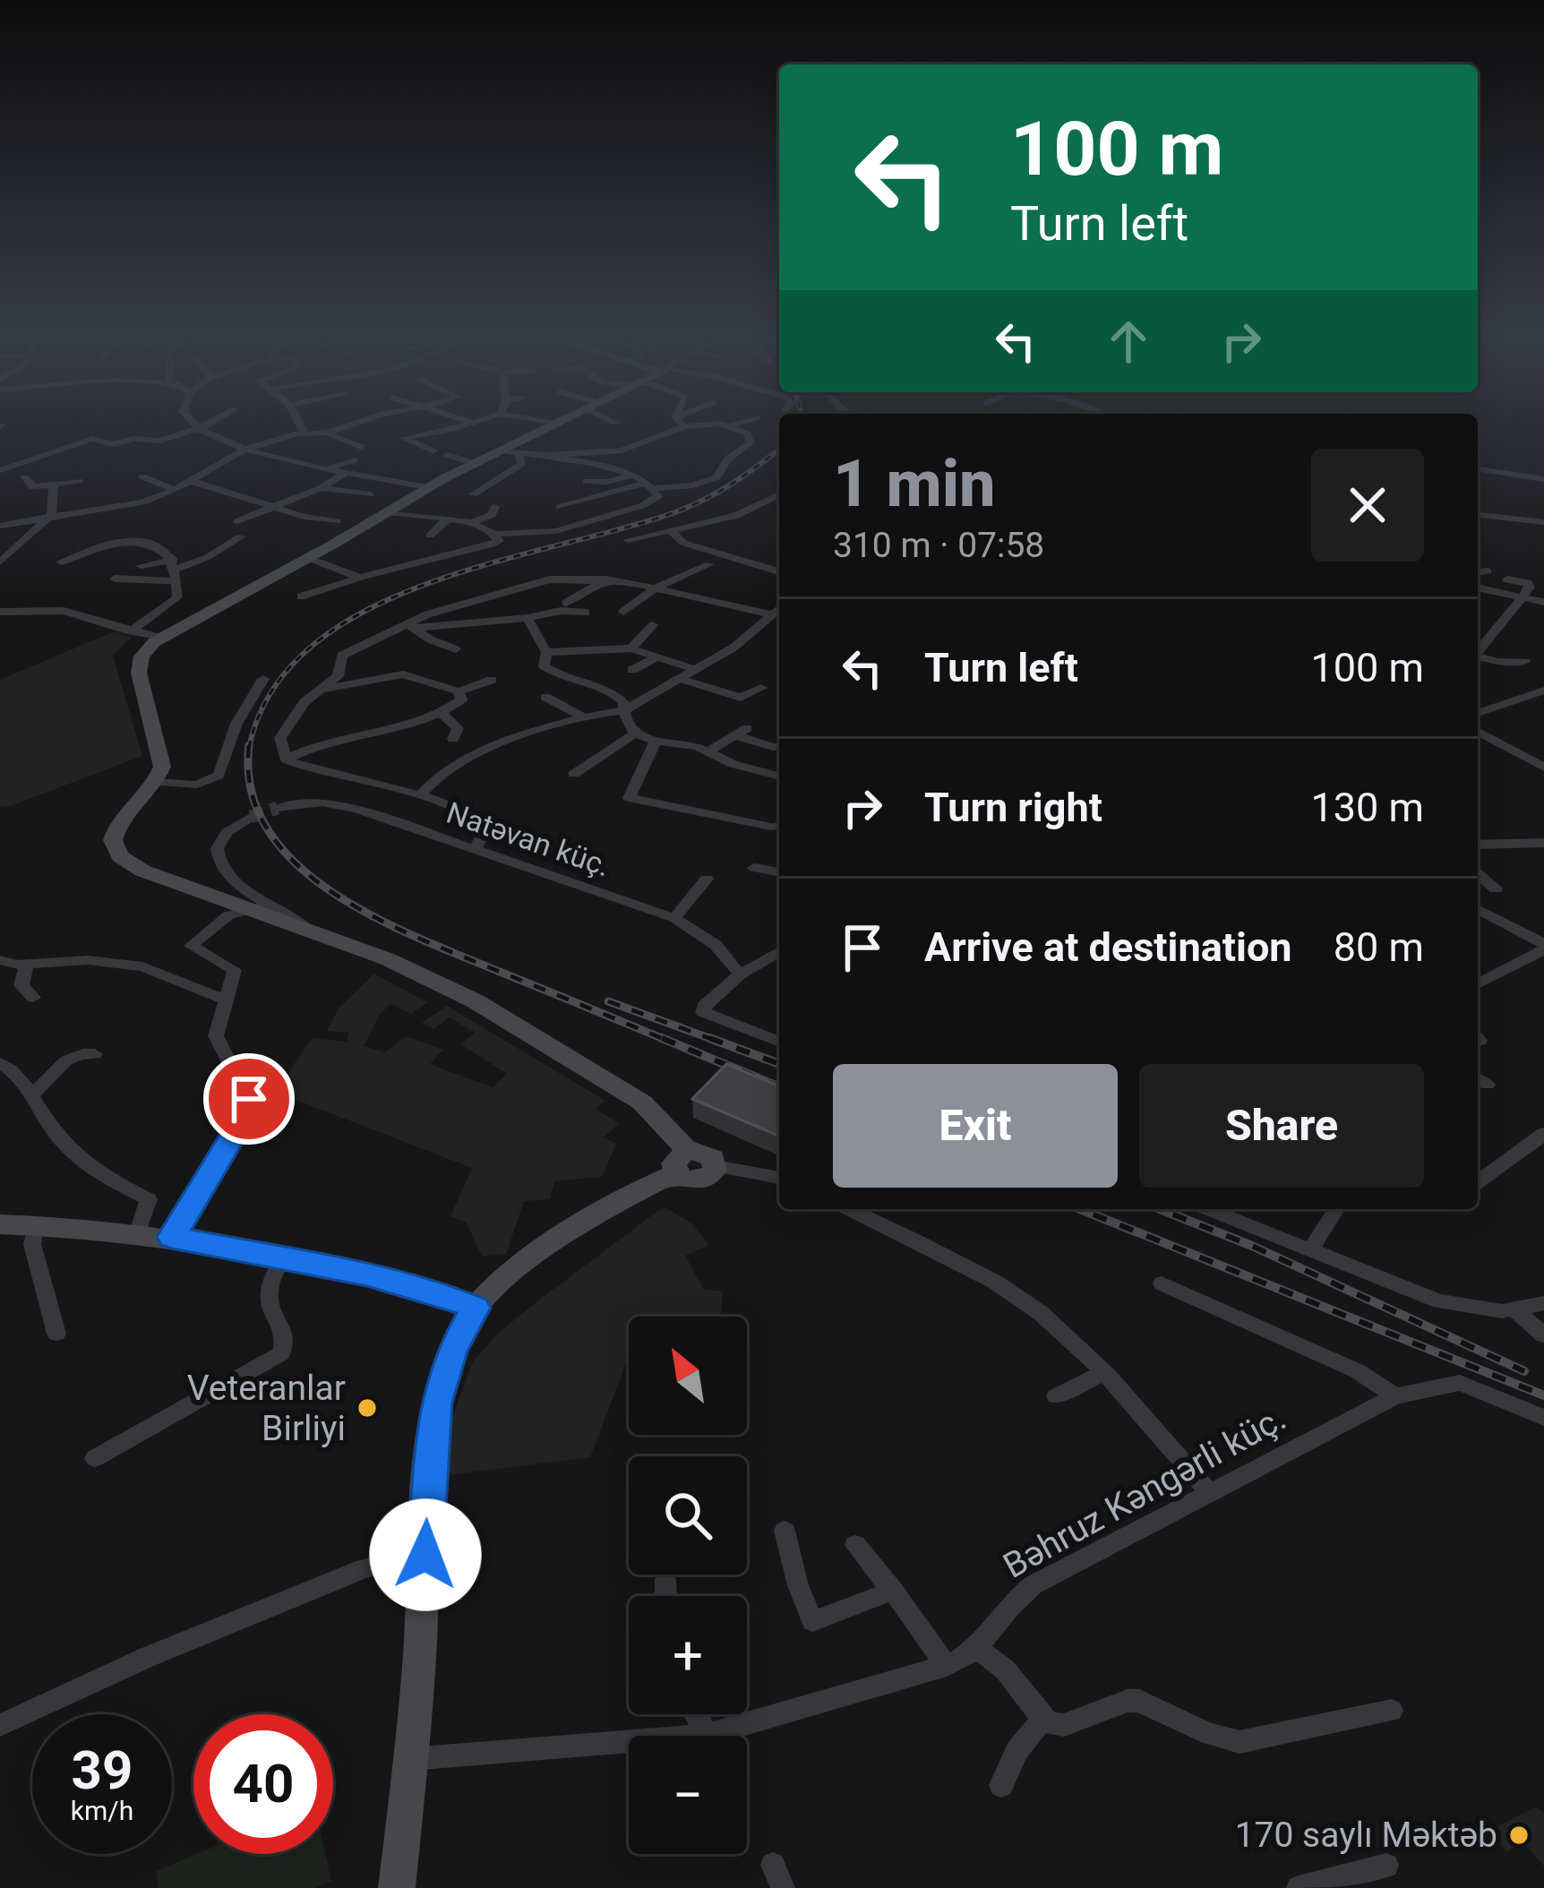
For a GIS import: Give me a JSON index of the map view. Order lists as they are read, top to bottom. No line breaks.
{"streets":{"street":["Natəvan küç.","Bəhruz Kəngərli küç."]},"places":["Veteranlar Birliyi","170 saylı Məktəb"],"north":"top left","page":{"turn":["100 m","Turn left"],"heading":["1 min","310 m · 07:58"],"list":[{"name":"Turn left","value":"100 m"},{"name":"Turn right","value":"130 m"},{"name":"Arrive at destination","value":"80 m"}],"buttons":["Exit","Share"],"map_buttons":["+","−"],"speed":"39 km/h","limit":"40"}}
